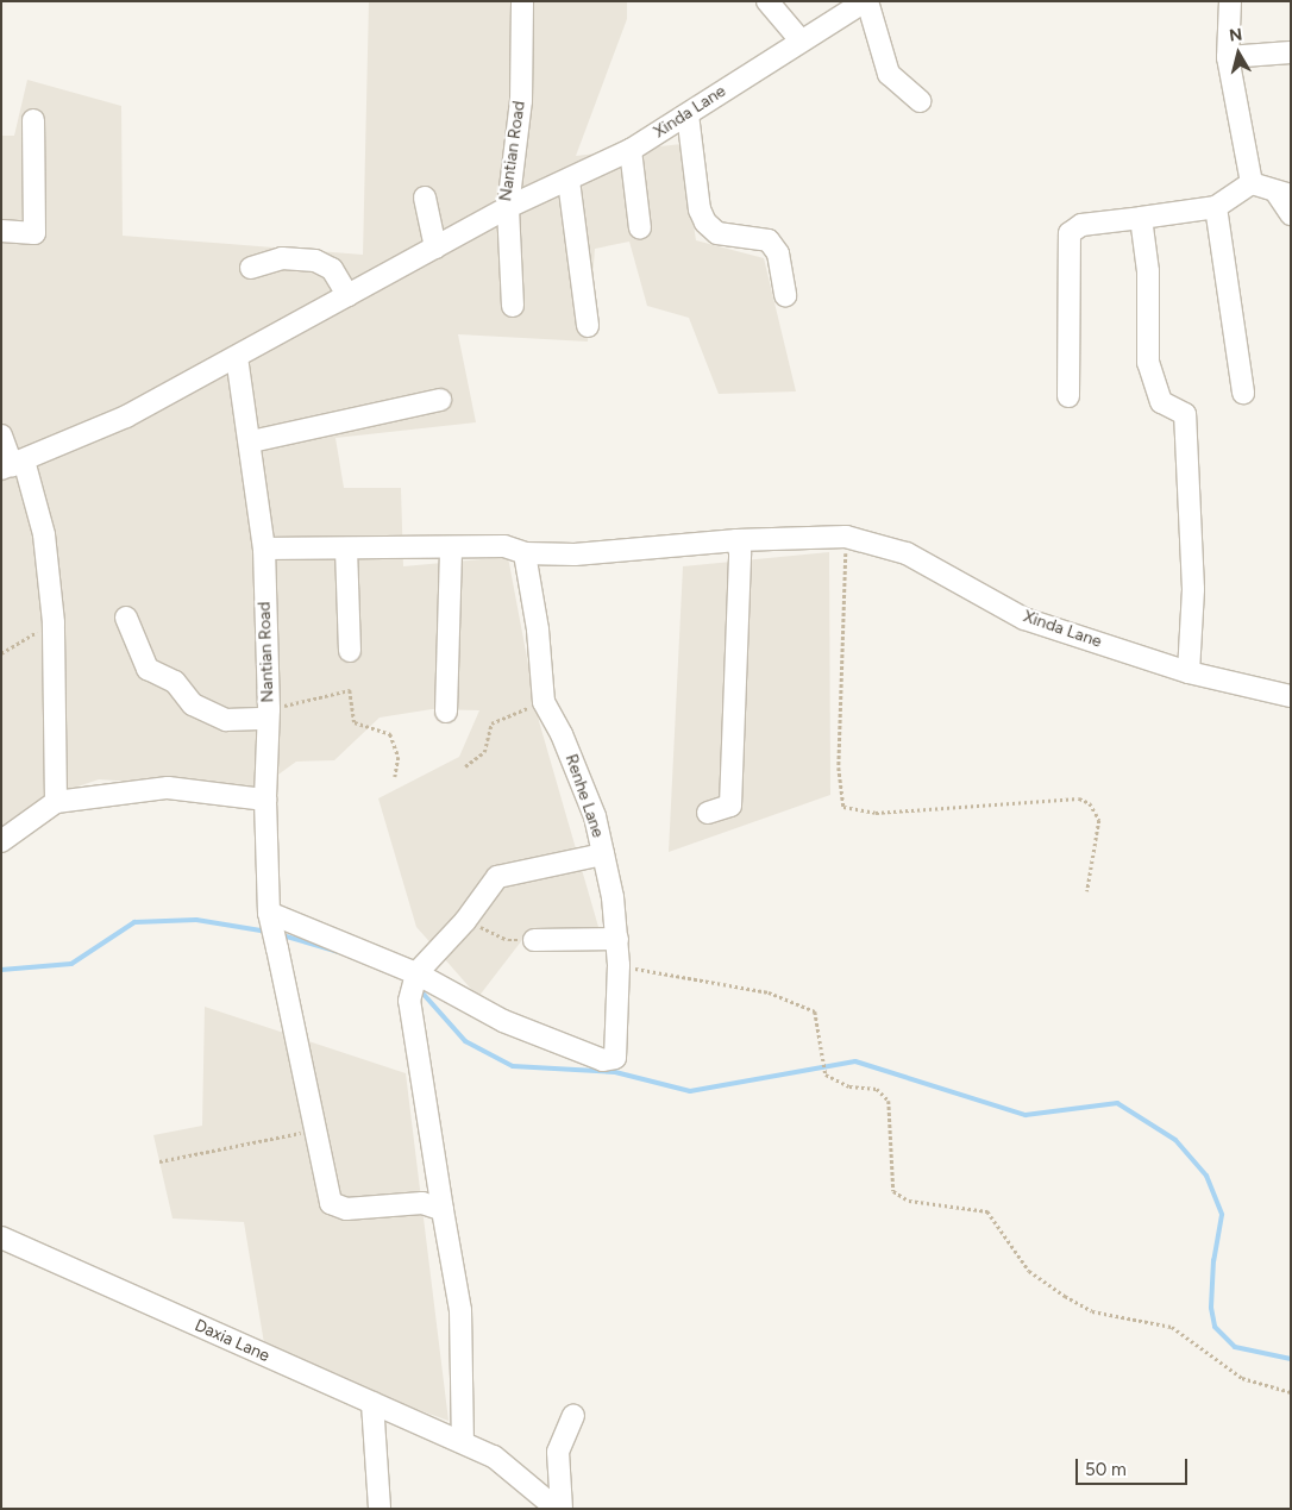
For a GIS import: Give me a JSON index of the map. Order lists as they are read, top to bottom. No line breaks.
{"streets":{"street":["Xinda Lane","Nantian Road","Renhe Lane","Daxia Lane"]},"crossings":[["Xinda Lane","Nantian Road"]],"scale_bar":"50 m","north":"top"}
